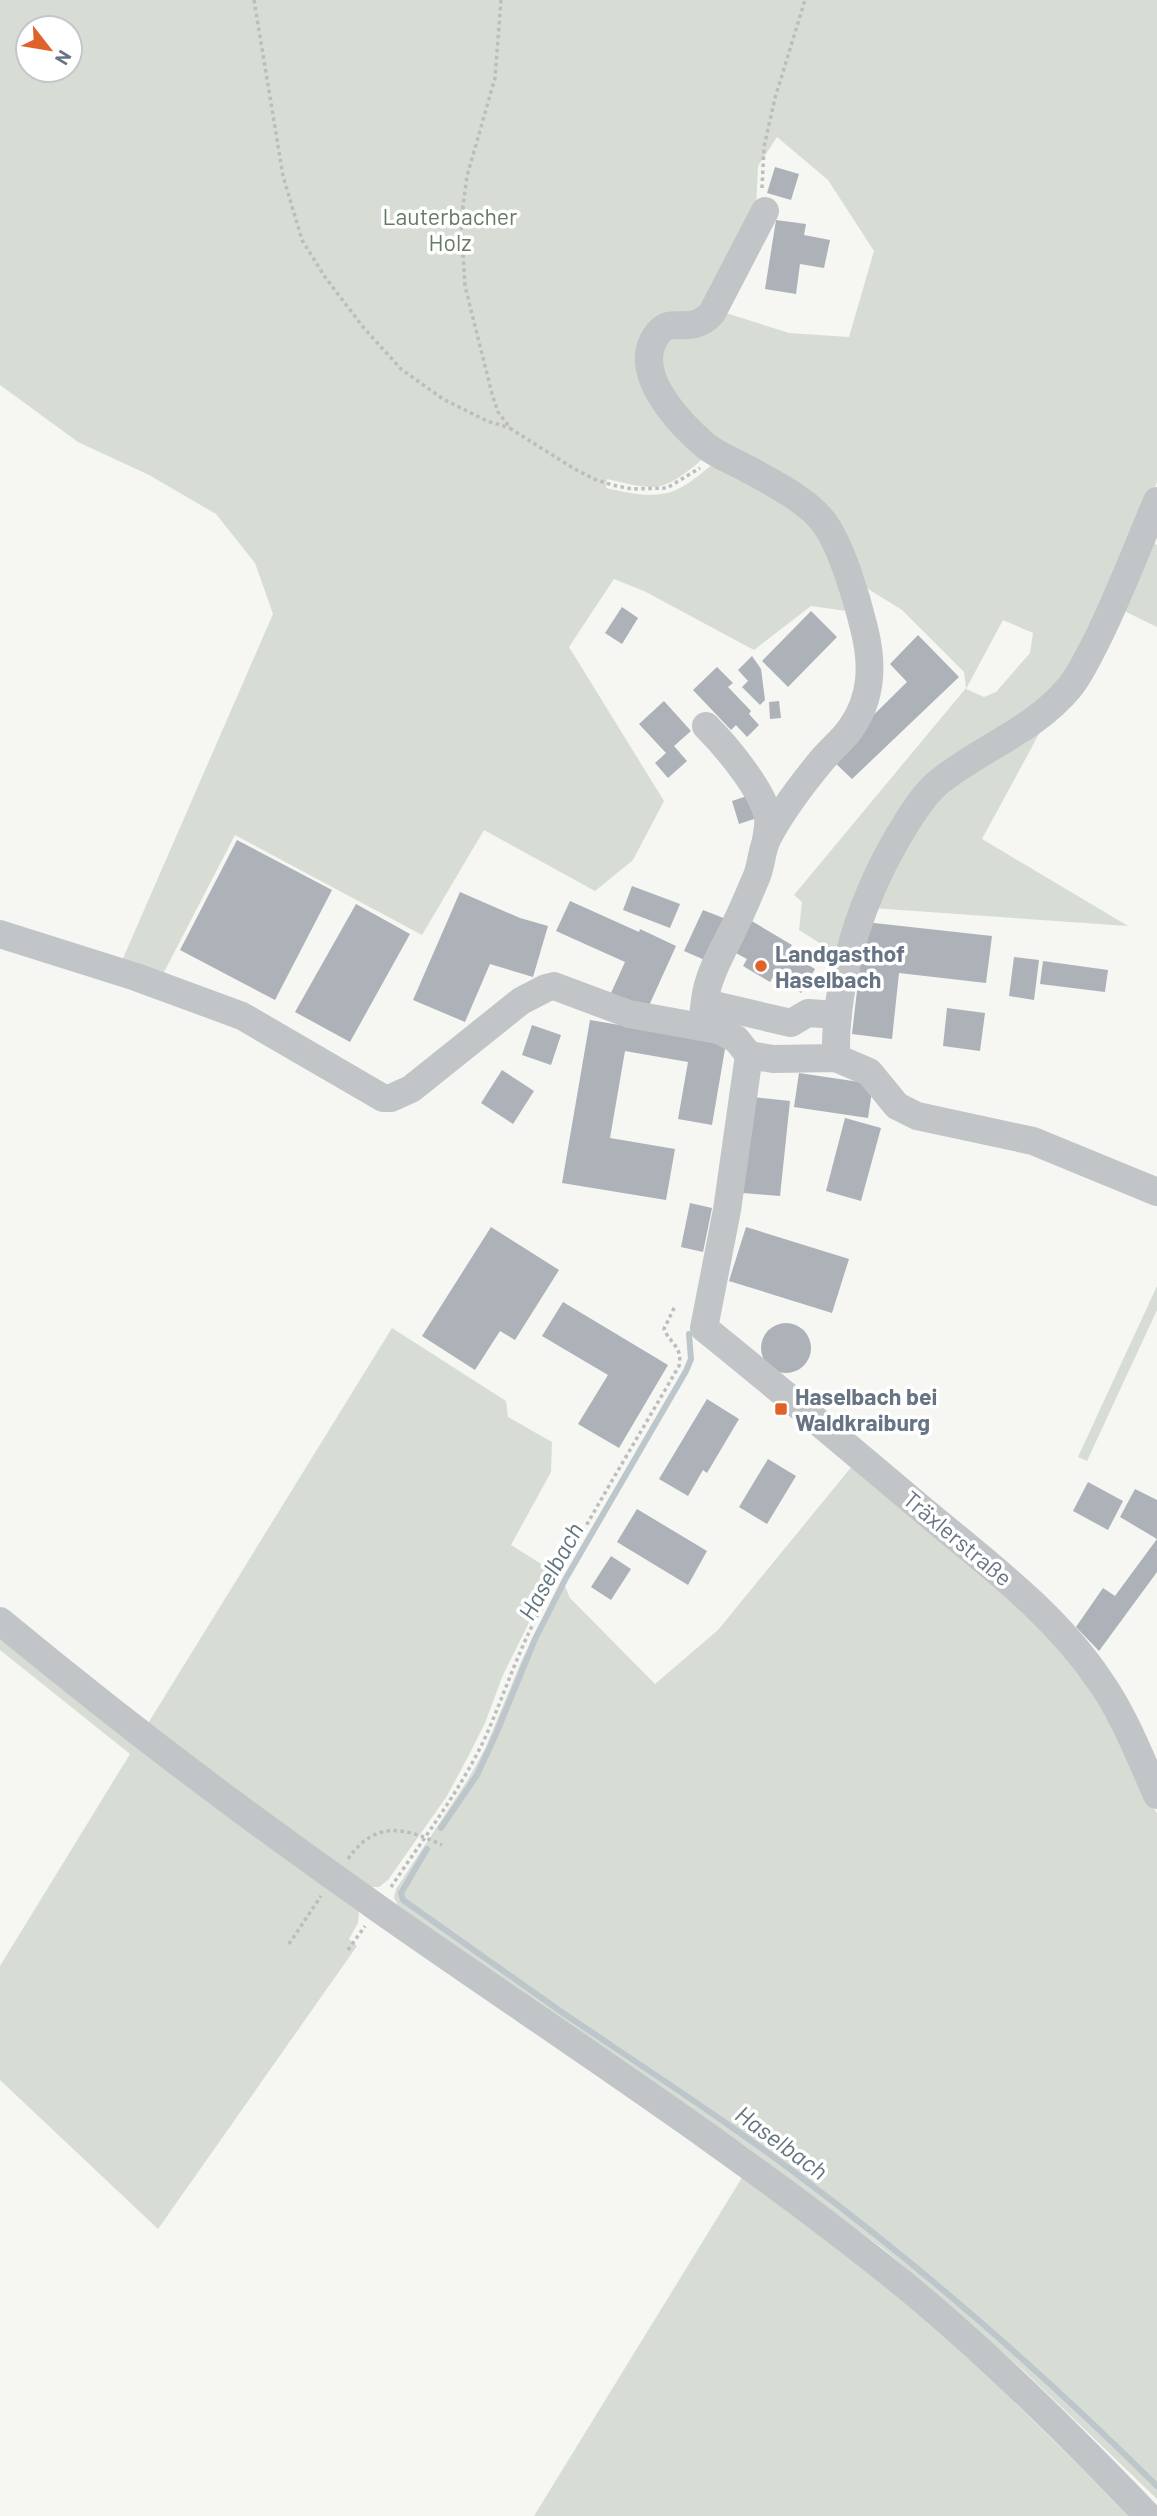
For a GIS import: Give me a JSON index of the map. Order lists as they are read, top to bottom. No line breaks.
{"streets":{"street":["Träxlerstraße"]},"water":["Haselbach"],"parks":["Lauterbacher Holz"],"places":{"other":["Landgasthof Haselbach"],"transit":["Haselbach bei Waldkraiburg"]},"north":"bottom right"}
